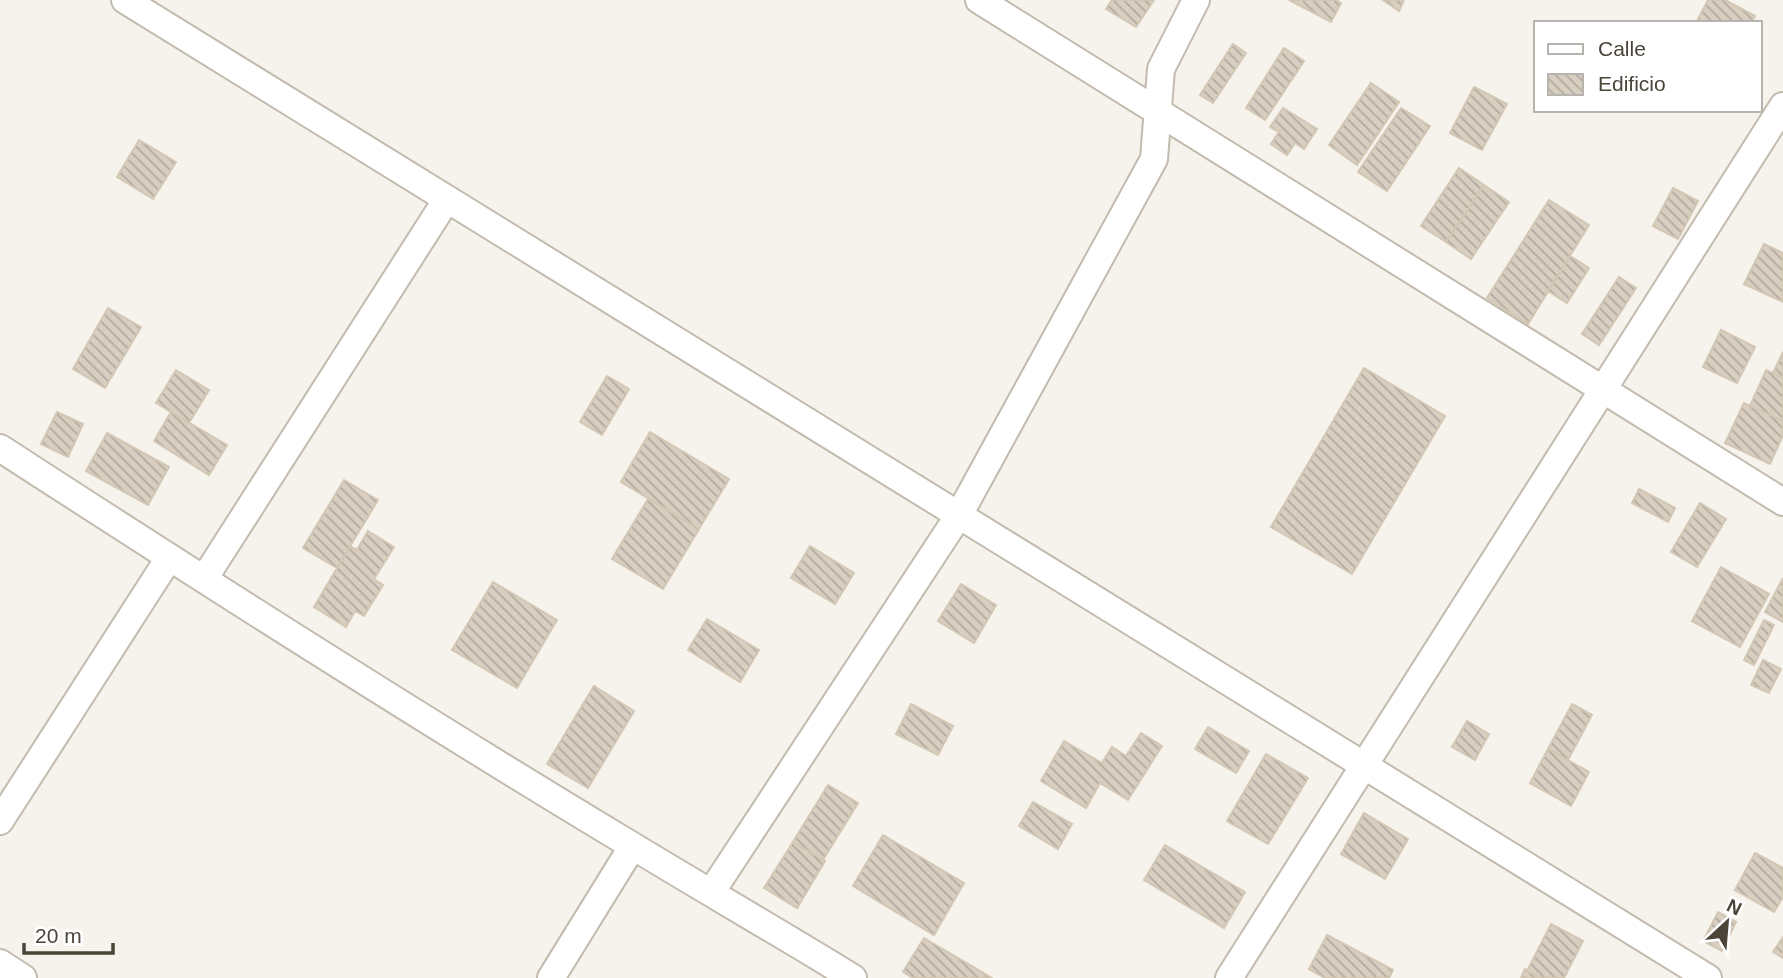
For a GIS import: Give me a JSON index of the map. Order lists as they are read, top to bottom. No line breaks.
{"legend":["Calle","Edificio"],"scale_bar":"20 m","north":"top right"}
